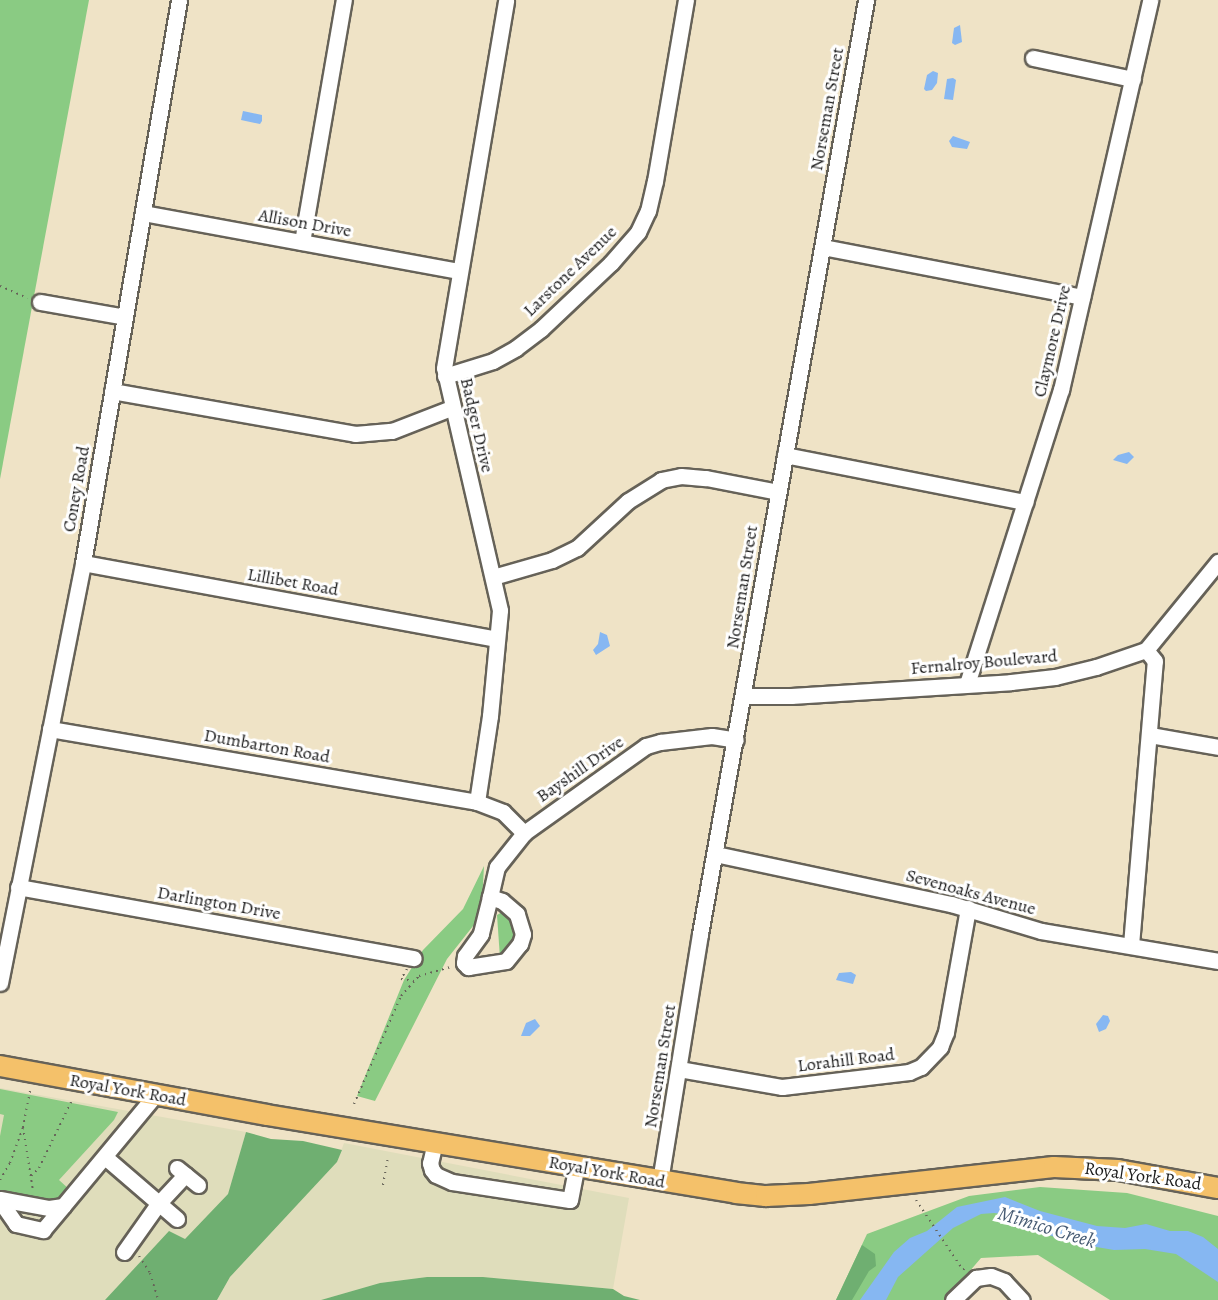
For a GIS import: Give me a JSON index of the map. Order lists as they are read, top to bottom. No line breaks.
{"streets":{"main road":["Royal York Road"],"street":["Norseman Street","Allison Drive","Larstone Avenue","Claymore Drive","Badger Drive","Coney Road","Lillibet Road","Fernalroy Boulevard","Dumbarton Road","Bayshill Drive","Sevenoaks Avenue","Darlington Drive","Lorahill Road"]},"crossings":[["Norseman Street","Fernalroy Boulevard"],["Norseman Street","Bayshill Drive"],["Norseman Street","Sevenoaks Avenue"],["Norseman Street","Lorahill Road"],["Norseman Street","Royal York Road"],["Allison Drive","Badger Drive"],["Allison Drive","Coney Road"],["Larstone Avenue","Badger Drive"],["Claymore Drive","Fernalroy Boulevard"],["Badger Drive","Lillibet Road"],["Badger Drive","Dumbarton Road"],["Coney Road","Lillibet Road"],["Coney Road","Dumbarton Road"],["Coney Road","Darlington Drive"],["Sevenoaks Avenue","Lorahill Road"]],"water":["Mimico Creek"]}
